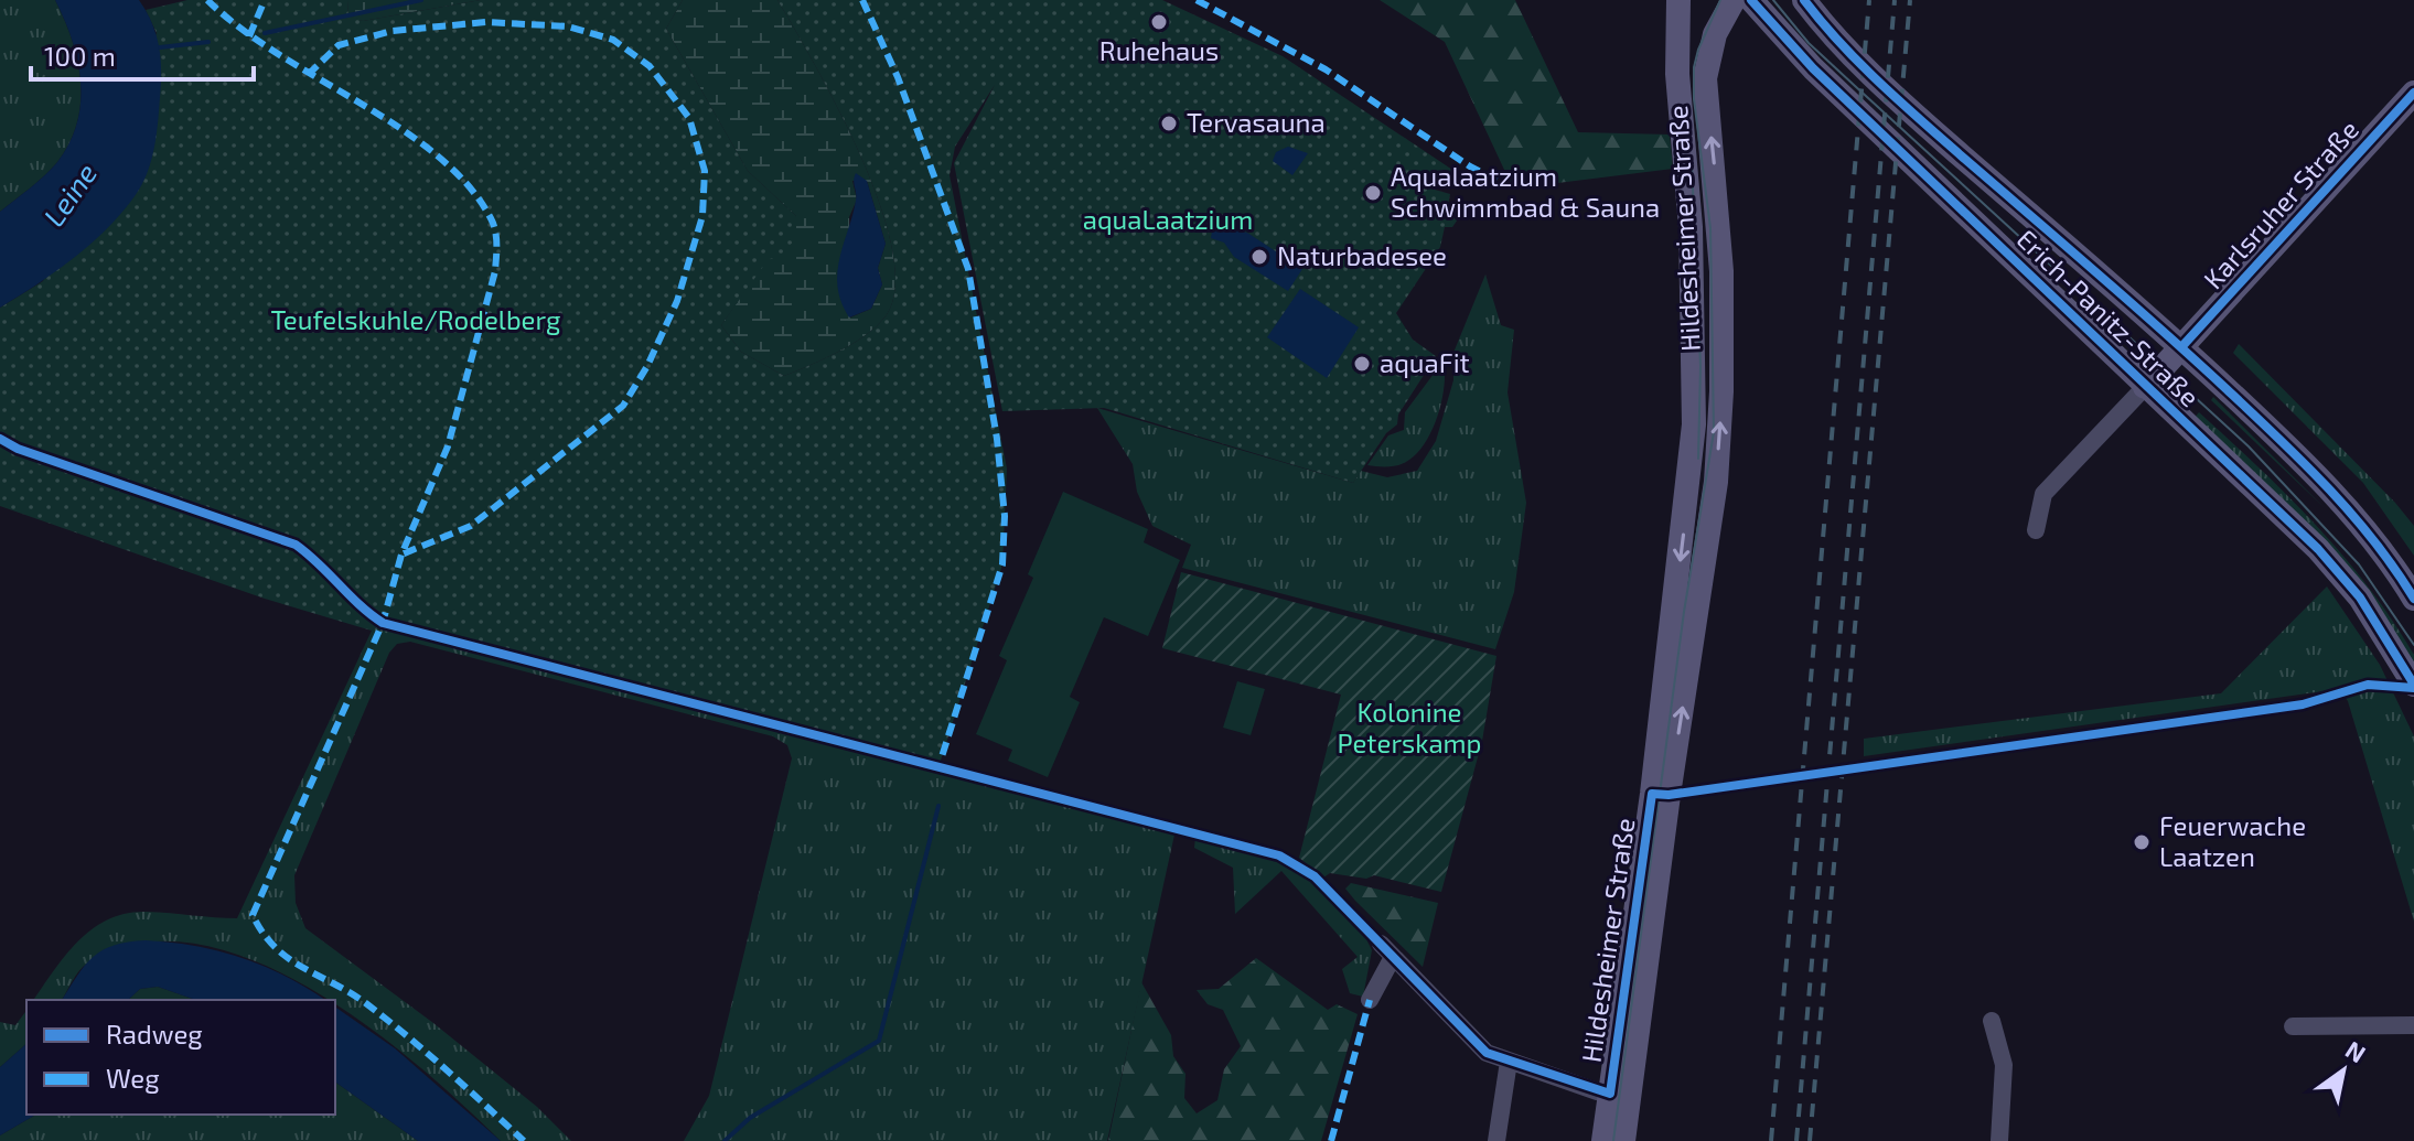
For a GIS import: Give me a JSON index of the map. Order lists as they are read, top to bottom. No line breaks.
{"streets":{"street":["Karlsruher Straße","Hildesheimer Straße","Erich-Panitz-Straße"]},"crossings":[["Karlsruher Straße","Erich-Panitz-Straße"]],"water":["Leine"],"parks":["aquaLaatzium","Teufelskuhle/Rodelberg","Kolonine Peterskamp"],"places":["Ruhehaus","Tervasauna","Aqualaatzium Schwimmbad & Sauna","Naturbadesee","aquaFit","Feuerwache Laatzen"],"legend":["Radweg","Weg"],"scale_bar":"100 m","north":"top right"}
